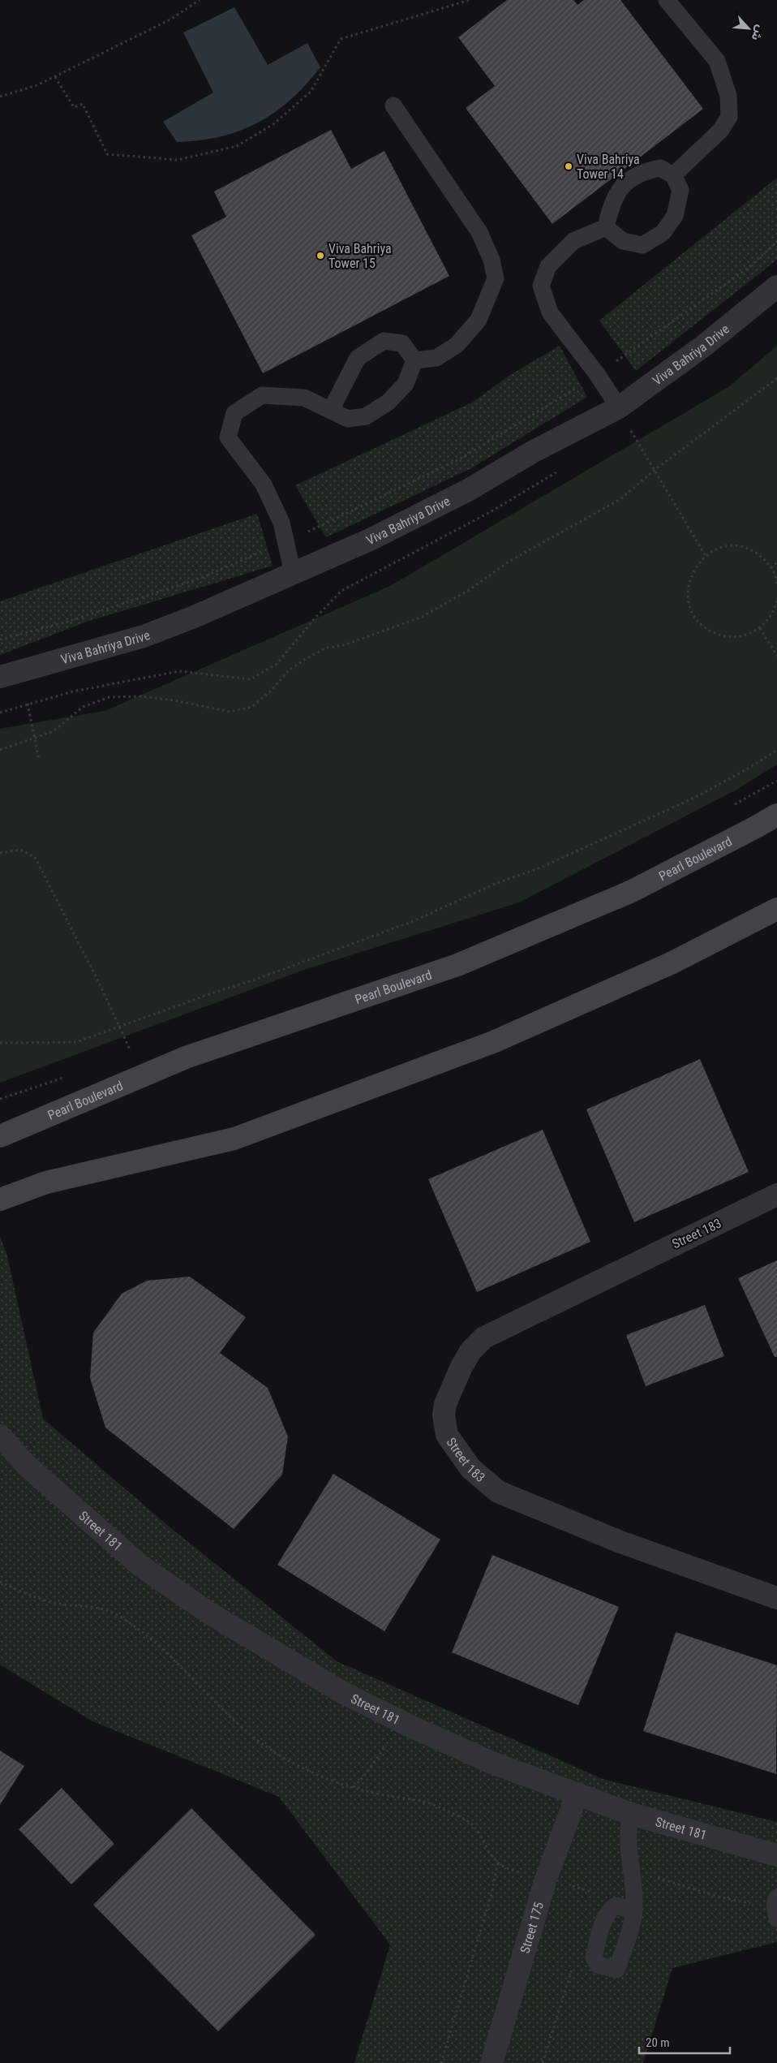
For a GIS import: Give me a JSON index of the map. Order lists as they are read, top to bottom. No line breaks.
{"streets":{"main road":["Pearl Boulevard"],"street":["Viva Bahriya Drive","Street 183","Street 181","Street 175"]},"crossings":[["Street 181","Street 175"]],"places":["Viva Bahriya Tower 14","Viva Bahriya Tower 15"],"scale_bar":"20 m","north":"bottom right"}
